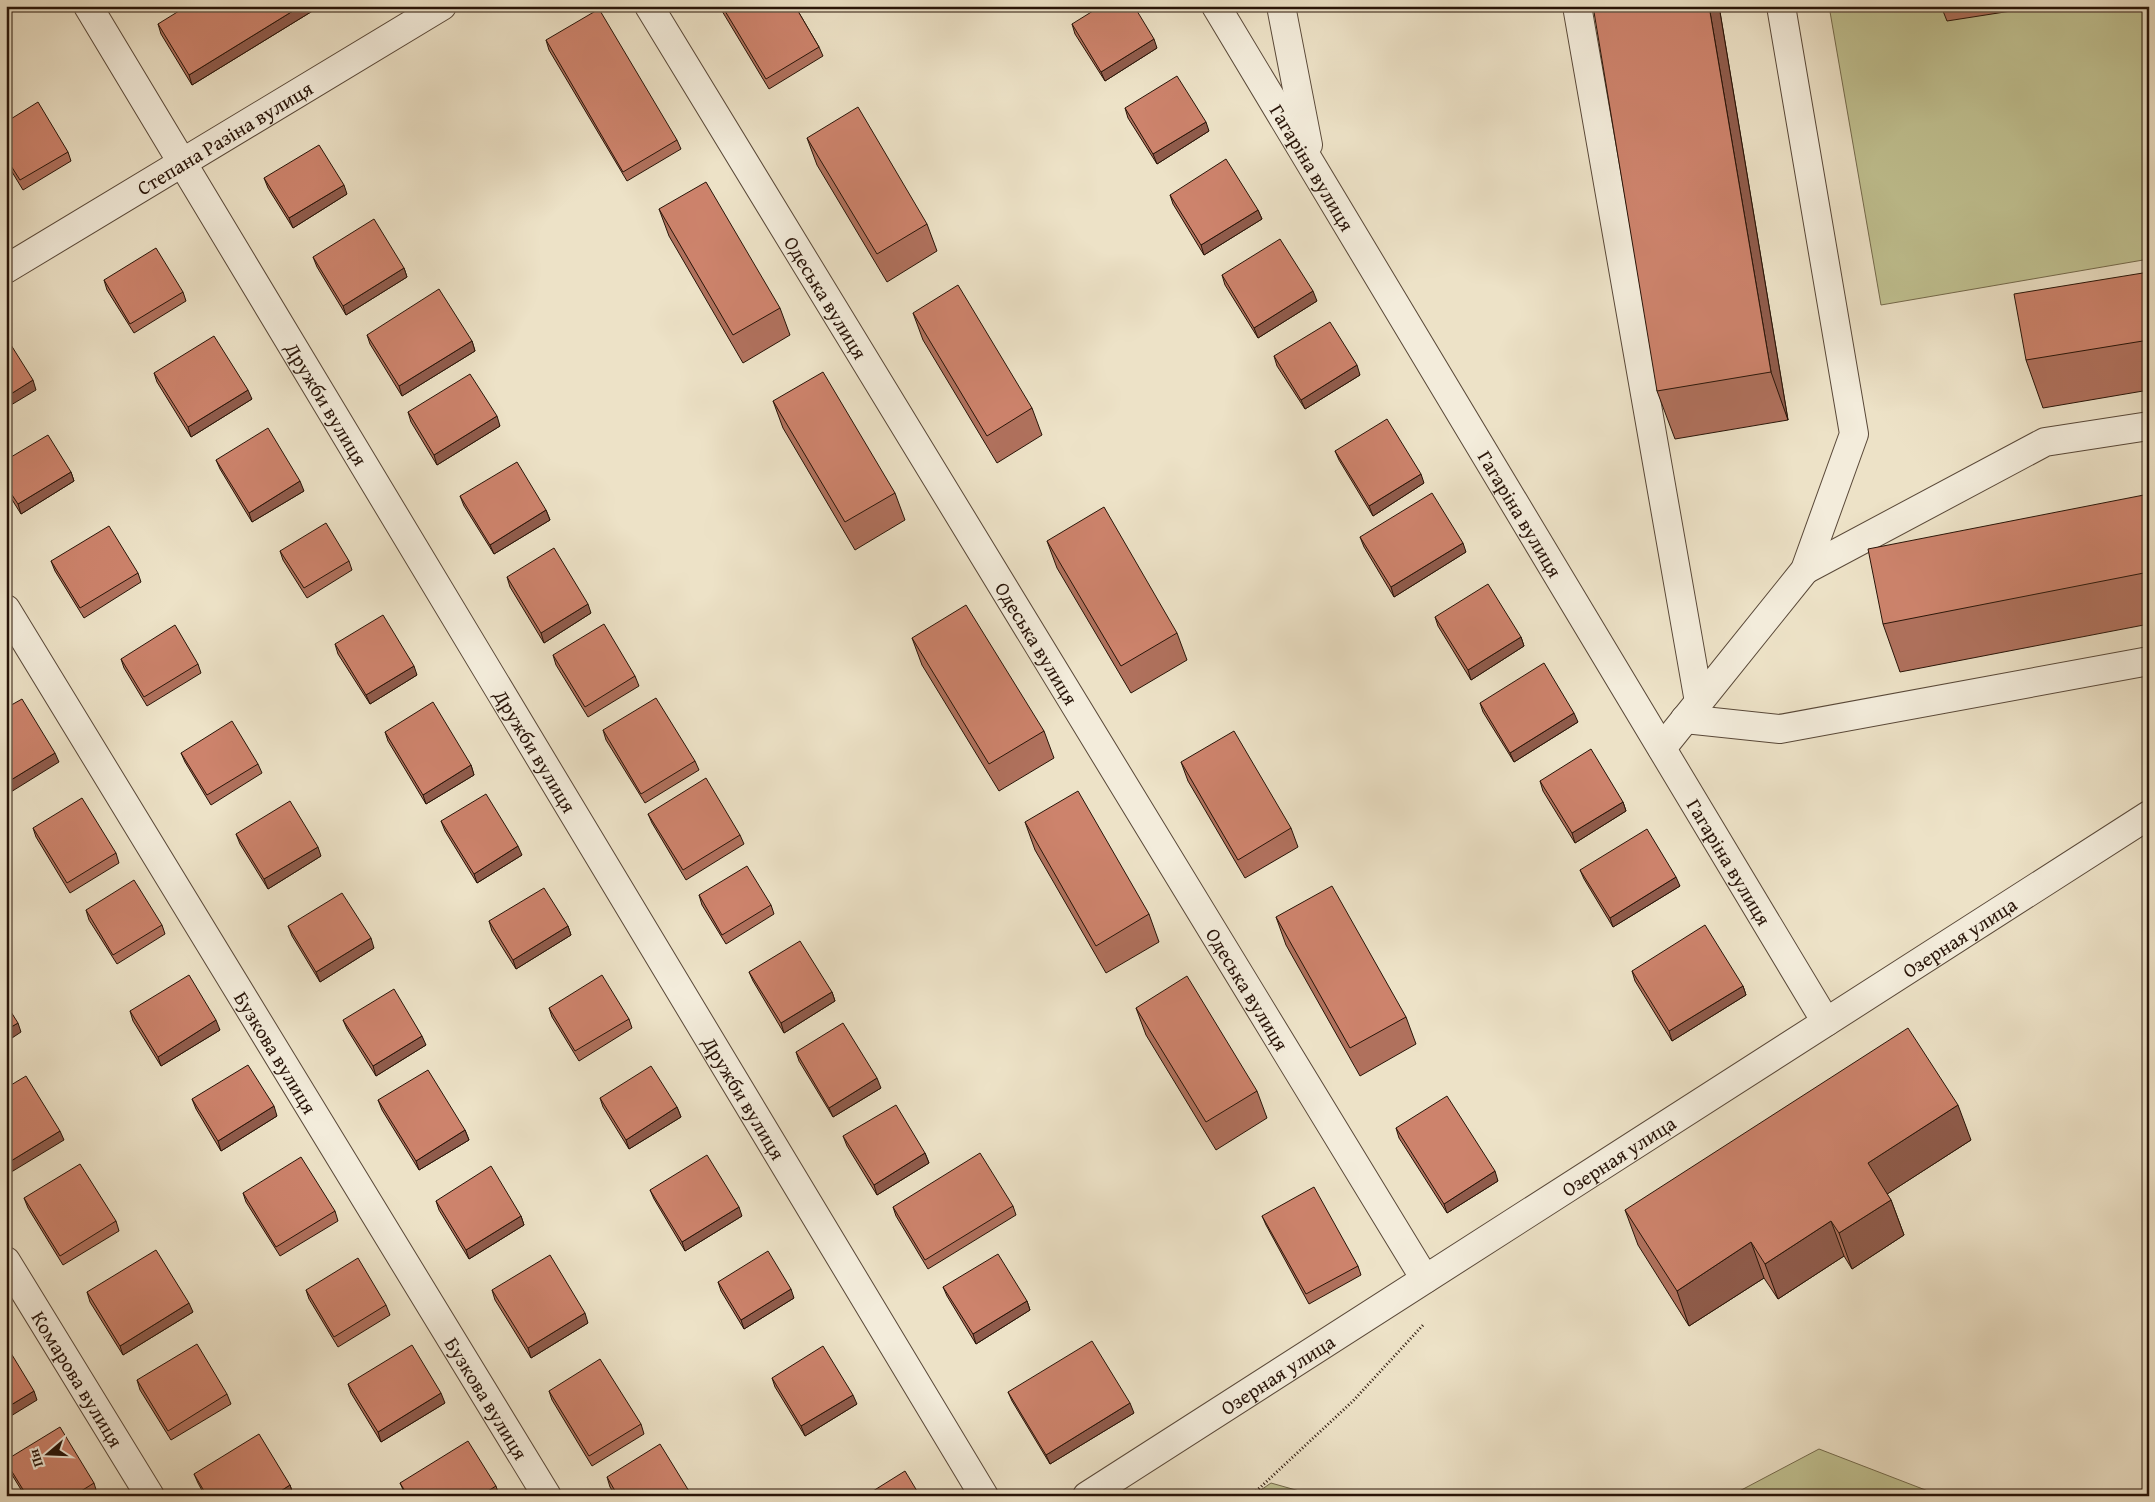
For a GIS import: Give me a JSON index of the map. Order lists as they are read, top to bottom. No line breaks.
{"streets":{"street":["Степана Разіна вулиця","Гагаріна вулиця","Одеська вулиця","Дружби вулиця","Озерная улица","Бузкова вулиця","Комарова вулиця"]},"crossings":[["Степана Разіна вулиця","Дружби вулиця"],["Гагаріна вулиця","Озерная улица"],["Одеська вулиця","Озерная улица"]],"north":"left"}
